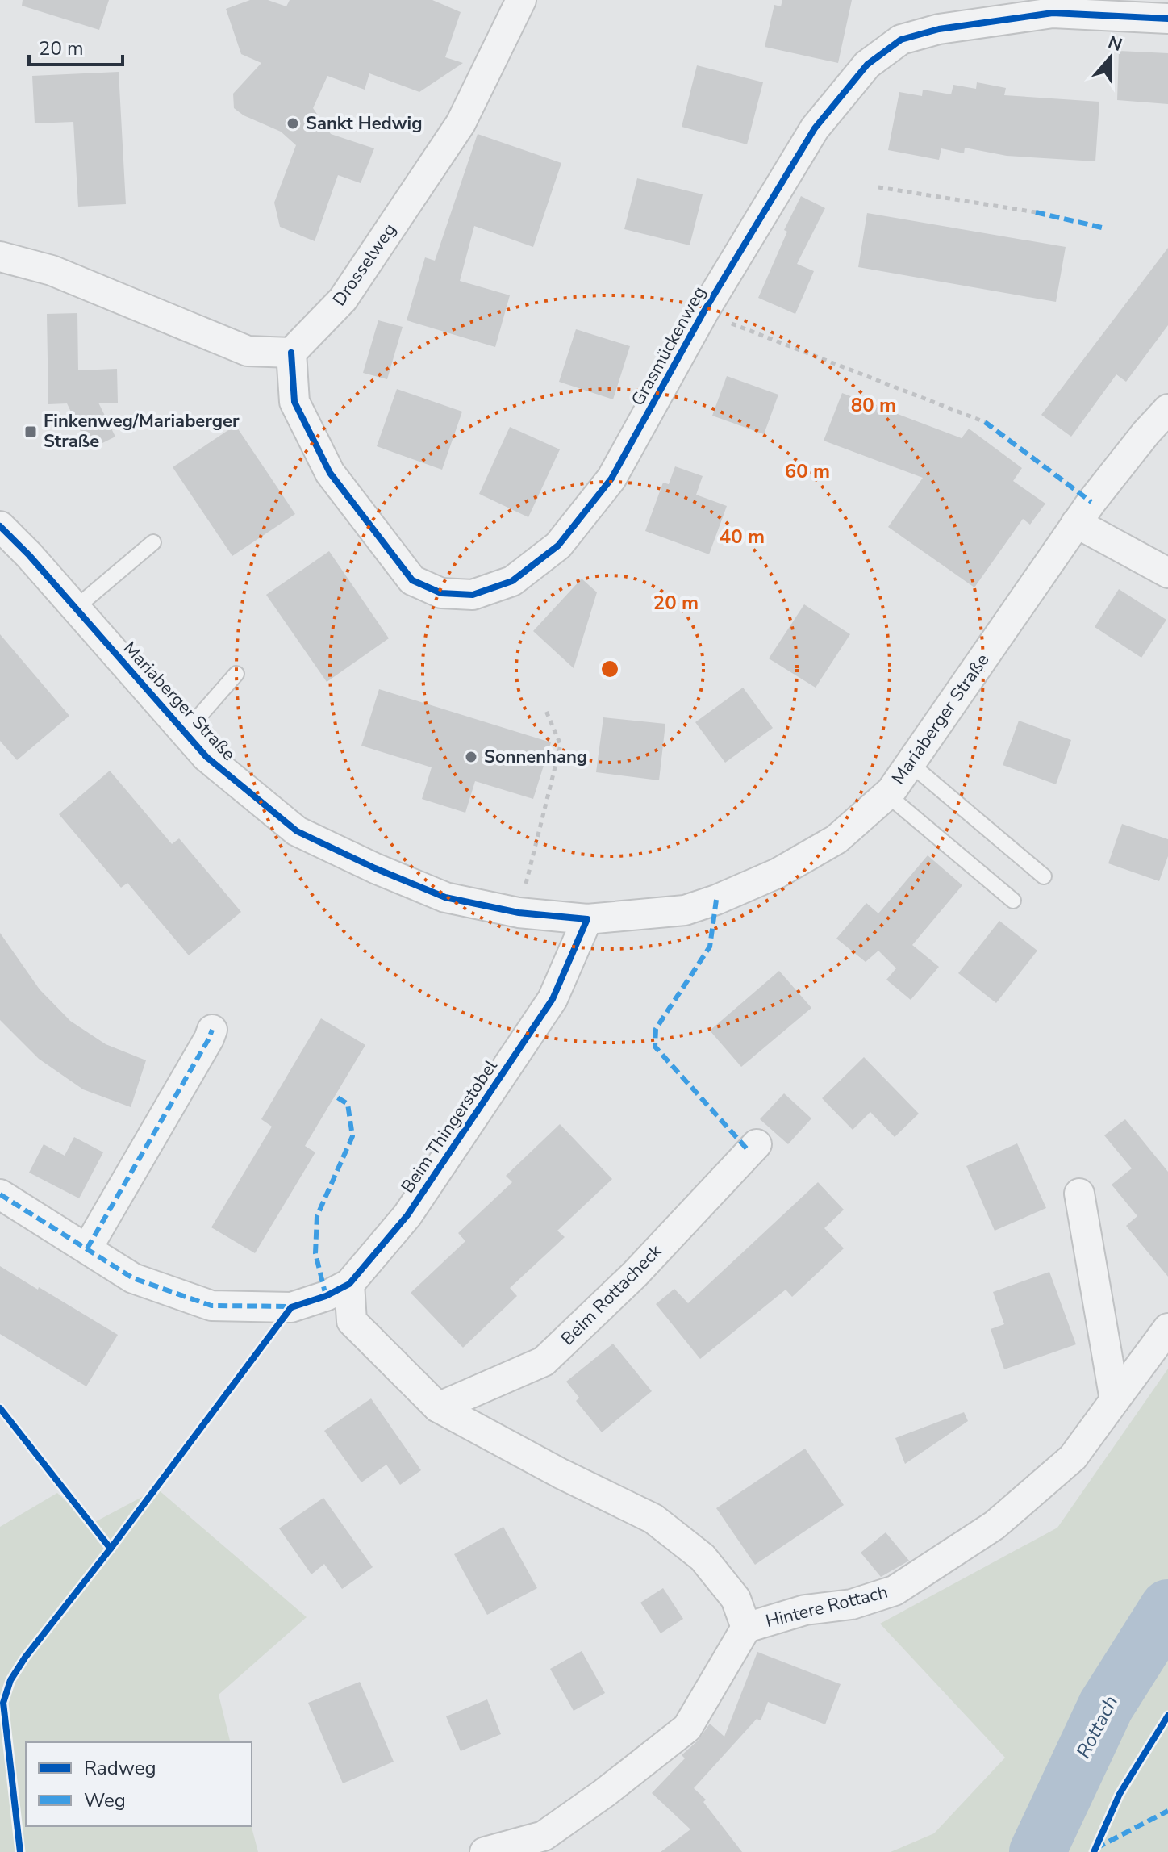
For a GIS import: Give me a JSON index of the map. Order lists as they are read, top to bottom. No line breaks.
{"streets":{"street":["Drosselweg","Grasmückenweg","Mariaberger Straße","Beim Thingerstobel","Beim Rottacheck","Hintere Rottach"]},"crossings":[["Drosselweg","Grasmückenweg"],["Mariaberger Straße","Beim Thingerstobel"]],"water":["Rottach"],"places":{"other":["Sankt Hedwig","Sonnenhang"],"transit":["Finkenweg/Mariaberger Straße"]},"legend":["Radweg","Weg"],"scale_bar":"20 m","north":"top","rings":["80 m","60 m","40 m","20 m"]}
